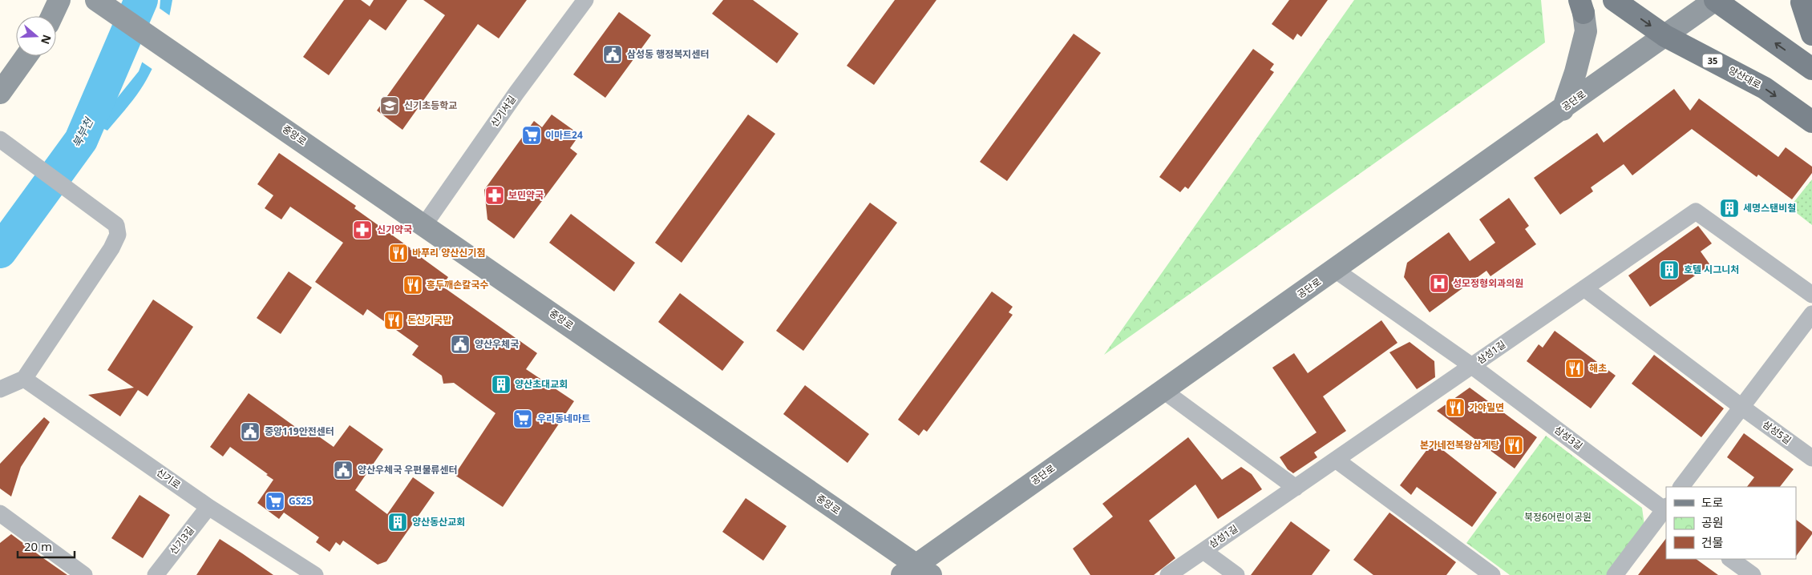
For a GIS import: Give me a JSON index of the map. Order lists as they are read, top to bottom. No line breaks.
{"streets":{"main road":["35","양산대로"],"street":["공단로","신기서길","중앙로","삼성1길","삼성5길","삼성3길","신기로","신기3길"]},"crossings":[["양산대로","공단로"],["공단로","중앙로"],["공단로","삼성3길"],["신기서길","중앙로"],["삼성1길","삼성5길"],["삼성1길","삼성3길"],["신기로","신기3길"]],"water":["북부천"],"parks":["북정6어린이공원"],"places":{"public building":["삼성동 행정복지센터","양산우체국","중앙119안전센터","양산우체국 우편물류센터"],"school or university":["신기초등학교"],"supermarket":["이마트24","우리동네마트","GS25"],"pharmacy":["보민약국","신기약국"],"building":["세명스탠비철","호텔 시그니처","양산초대교회","양산동산교회"],"restaurant":["바푸리 양산신기점","홍두깨손칼국수","돈신기국밥","해초","가야밀면","본가네전복왕삼계탕"],"hospital":["성모정형외과의원"]},"legend":["도로","공원","건물"],"scale_bar":"20 m","north":"right"}
